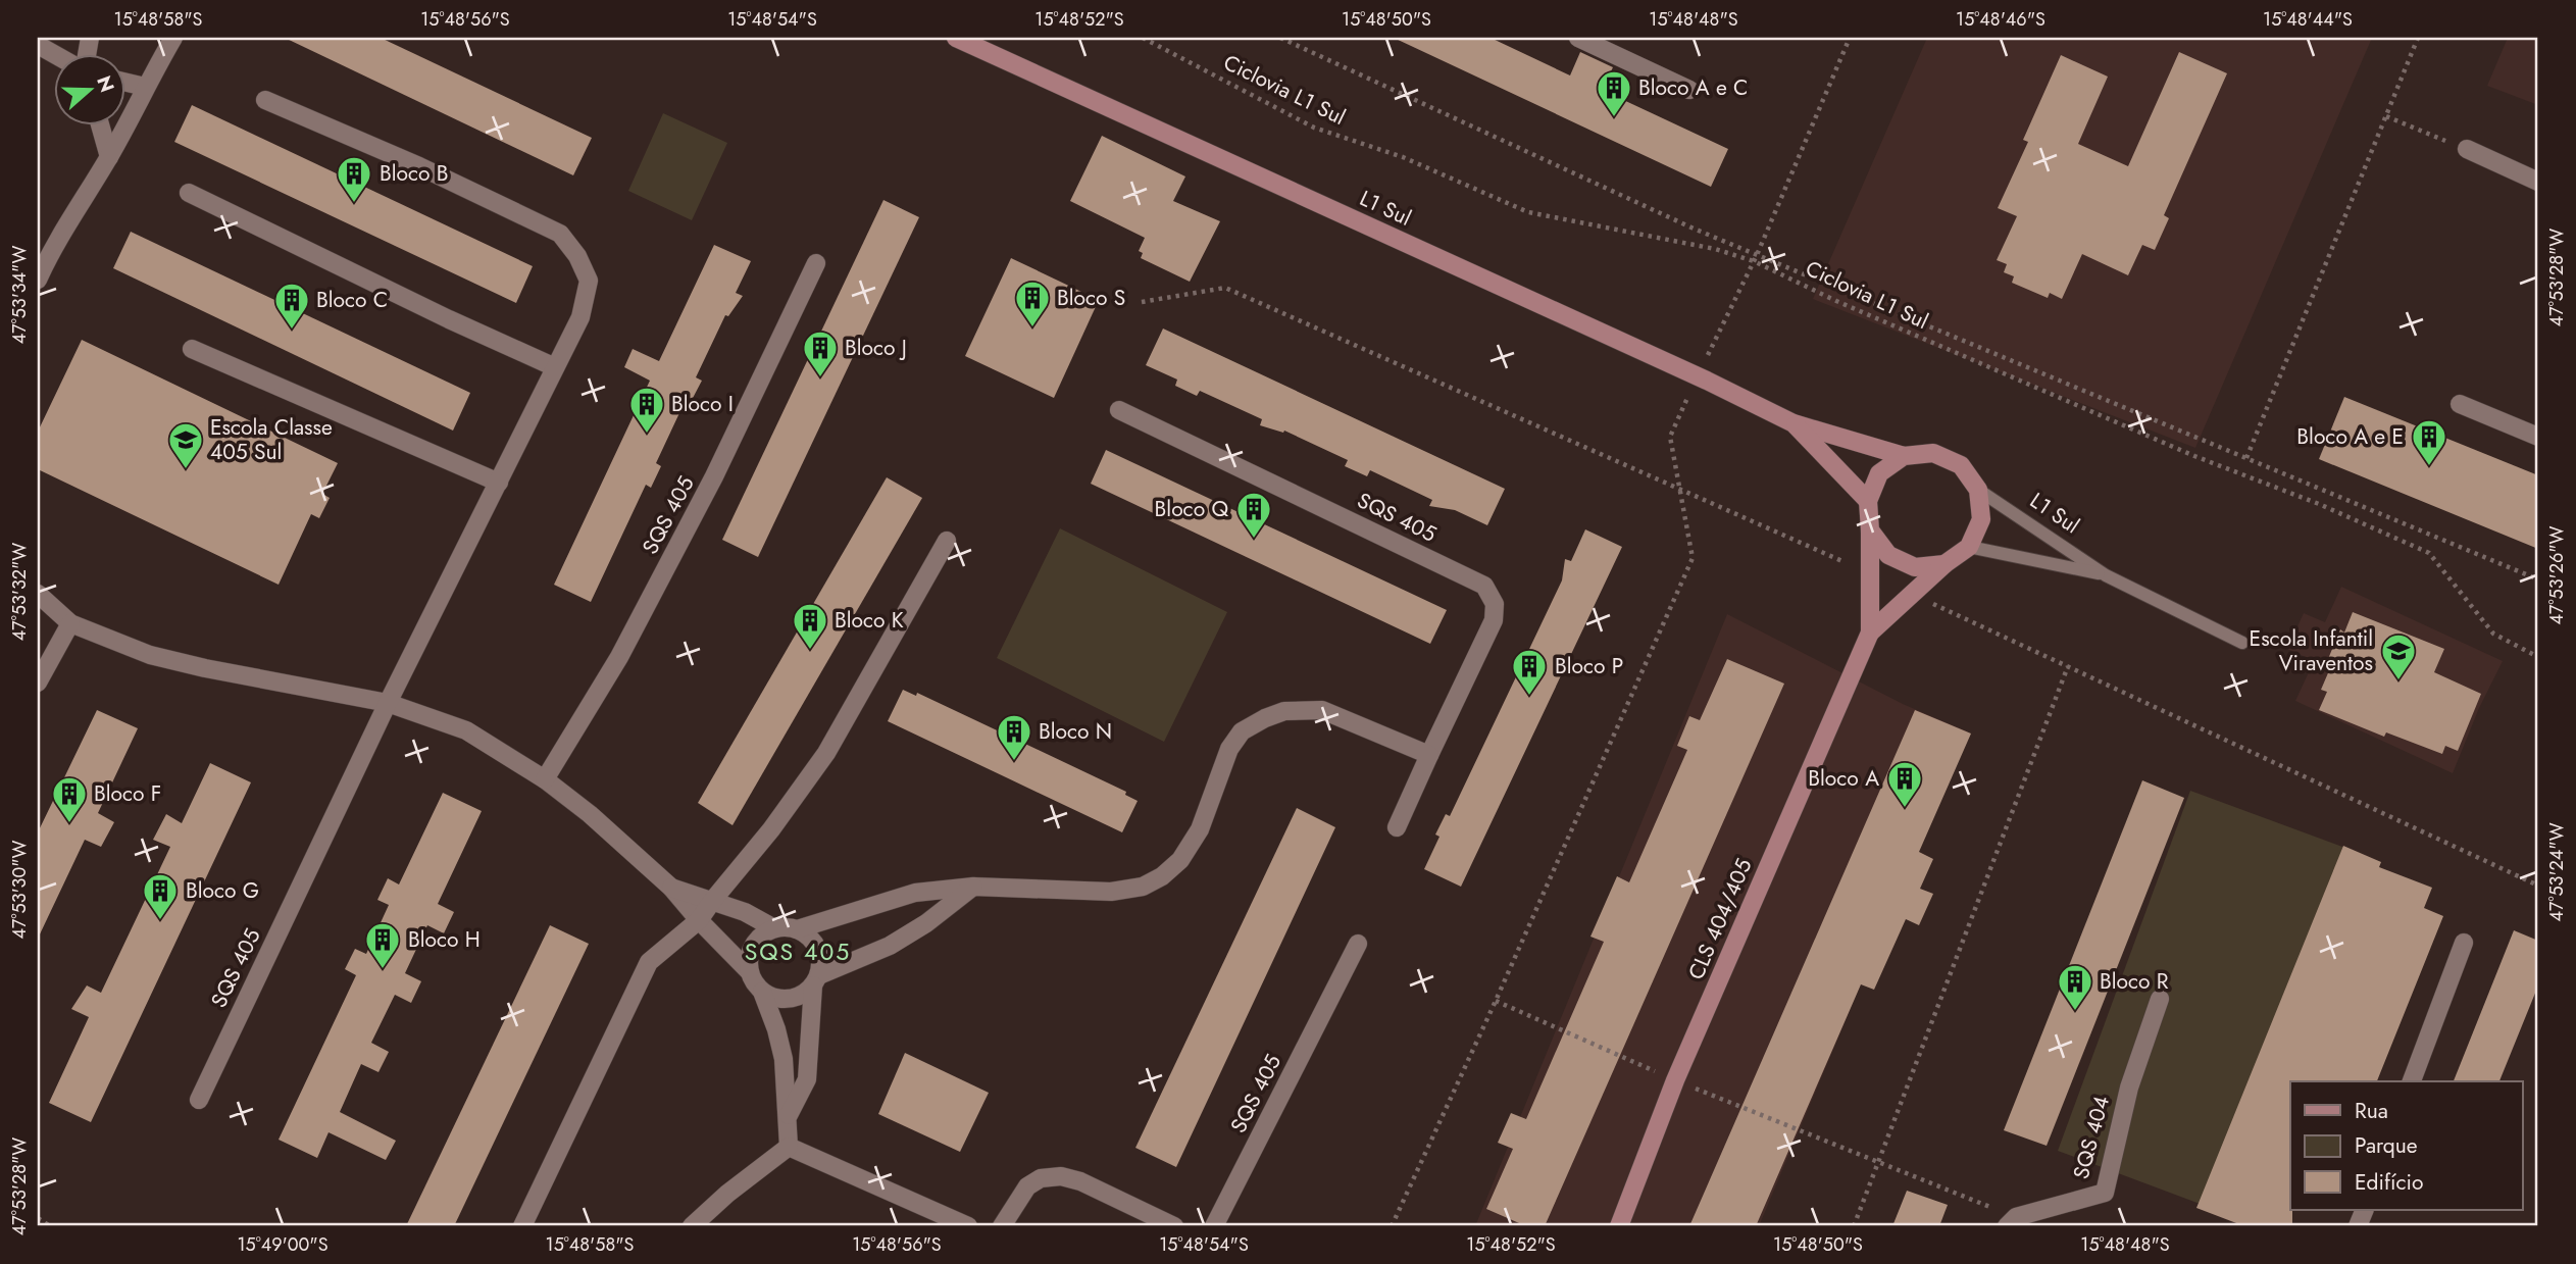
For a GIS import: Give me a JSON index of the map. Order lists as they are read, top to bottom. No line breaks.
{"streets":{"street":["L1 Sul","SQS 405","CLS 404/405","SQS 404"],"path":["Ciclovia L1 Sul"]},"crossings":[["L1 Sul","CLS 404/405"]],"districts":["SQS 405"],"places":{"building":["Bloco A e C","Bloco B","Bloco S","Bloco C","Bloco J","Bloco I","Bloco A e E","Bloco Q","Bloco K","Bloco P","Bloco N","Bloco A","Bloco F","Bloco G","Bloco H","Bloco R"],"school or university":["Escola Classe 405 Sul","Escola Infantil Viraventos"]},"legend":["Rua","Parque","Edifício"],"north":"right","coordinates":["15°48'58\"S","15°48'56\"S","15°48'54\"S","15°48'52\"S","15°48'50\"S","15°48'48\"S","15°48'46\"S","15°48'44\"S","47°53'28\"W","47°53'34\"W","47°53'26\"W","47°53'32\"W","47°53'24\"W","47°53'30\"W","15°49'00\"S"]}
